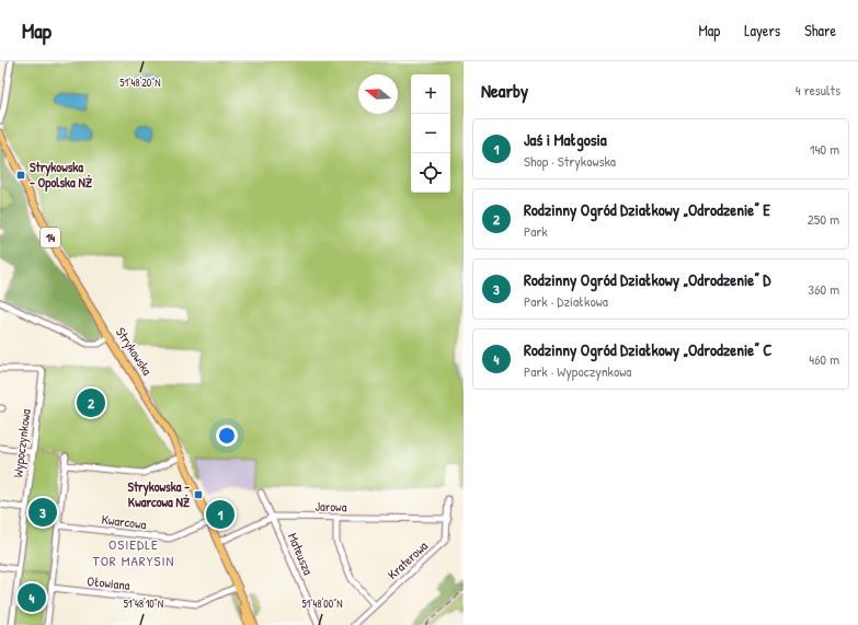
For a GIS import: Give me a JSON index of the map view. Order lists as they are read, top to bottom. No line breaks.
{"streets":{"main road":["14","Strykowska"],"street":["Wypoczynkowa","Jarowa","Kwarcowa","Mateusza","Kraterowa","Ołowiana"]},"crossings":[["Strykowska","Jarowa"],["Strykowska","Kwarcowa"],["Strykowska","Ołowiana"],["Jarowa","Mateusza"],["Jarowa","Kraterowa"]],"districts":["OSIEDLE TOR MARYSIN"],"places":{"transit":["Strykowska - Opolska NŻ","Strykowska - Kwarcowa NŻ"]},"north":"left","page":{"header":"Map","nav":["Map","Layers","Share"],"heading":["Nearby","4 results"],"map_buttons":["+","−"],"list":[{"mark":"1","name":"Jaś i Małgosia","note":"Shop · Strykowska","value":"140 m"},{"mark":"2","name":"Rodzinny Ogród Działkowy „Odrodzenie” E","note":"Park","value":"250 m"},{"mark":"3","name":"Rodzinny Ogród Działkowy „Odrodzenie” D","note":"Park · Działkowa","value":"360 m"},{"mark":"4","name":"Rodzinny Ogród Działkowy „Odrodzenie” C","note":"Park · Wypoczynkowa","value":"460 m"}],"pins":["2","3","1","4"]},"coordinates":["51°48'20\"N","51°48'10\"N","51°48'00\"N"]}
